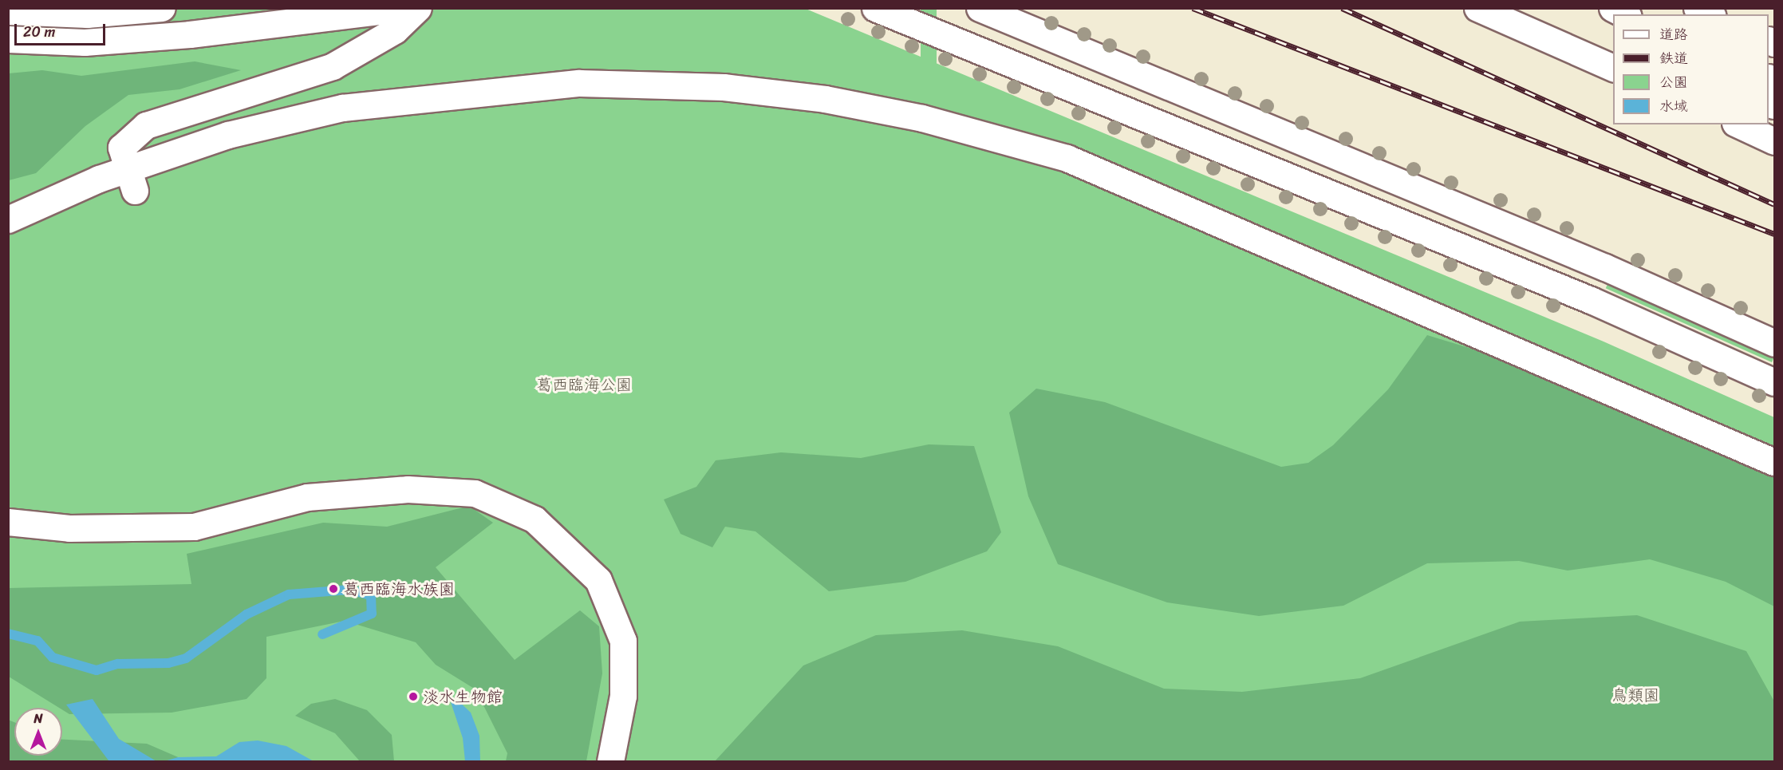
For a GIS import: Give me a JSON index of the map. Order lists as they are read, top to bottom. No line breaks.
{"parks":["葛西臨海公園","鳥類園"],"places":["葛西臨海水族園","淡水生物館"],"legend":["道路","鉄道","公園","水域"],"scale_bar":"20 m","north":"top"}
